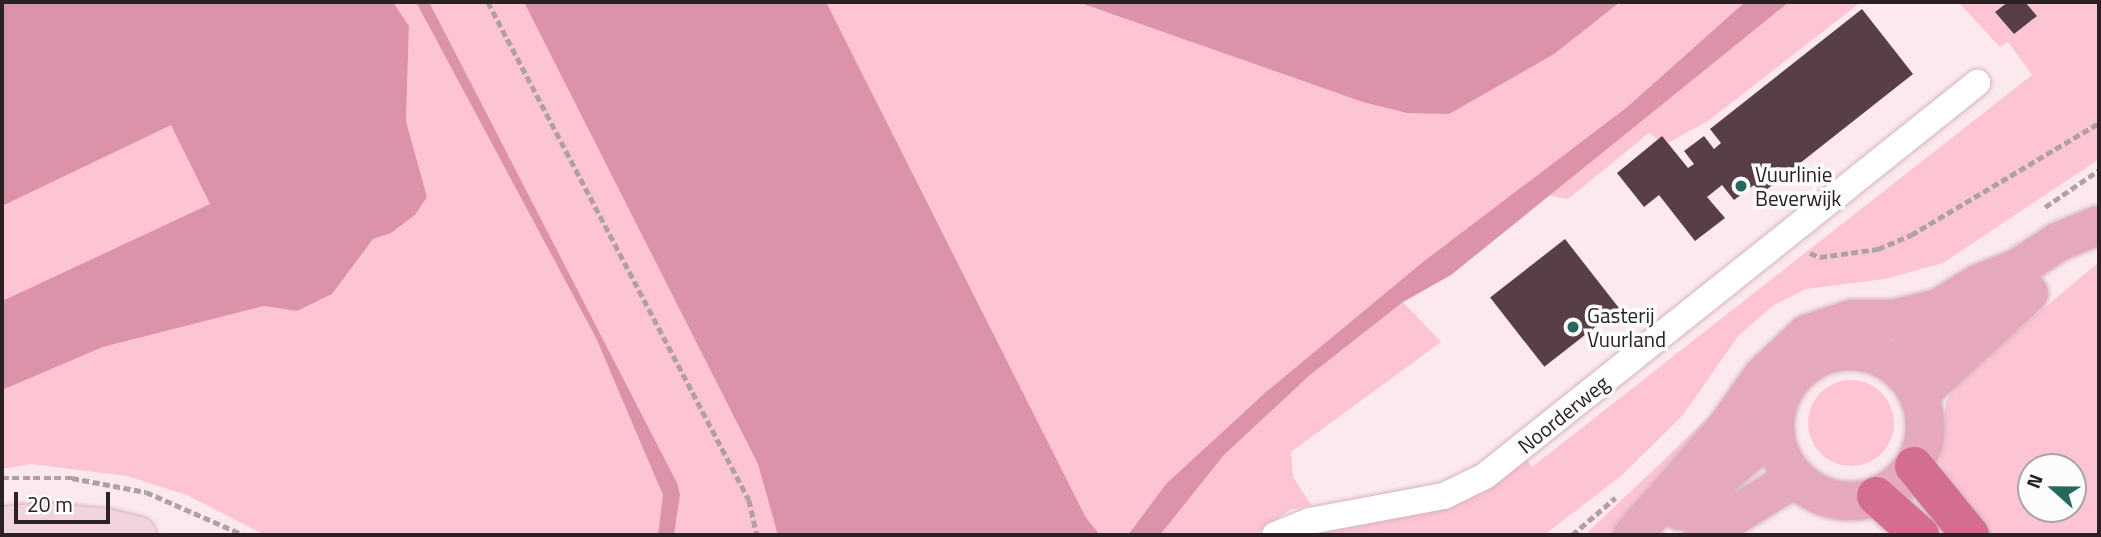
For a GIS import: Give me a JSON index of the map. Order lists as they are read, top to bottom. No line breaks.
{"streets":{"street":["Noorderweg"]},"places":["Vuurlinie Beverwijk","Gasterij Vuurland"],"scale_bar":"20 m","north":"left"}
